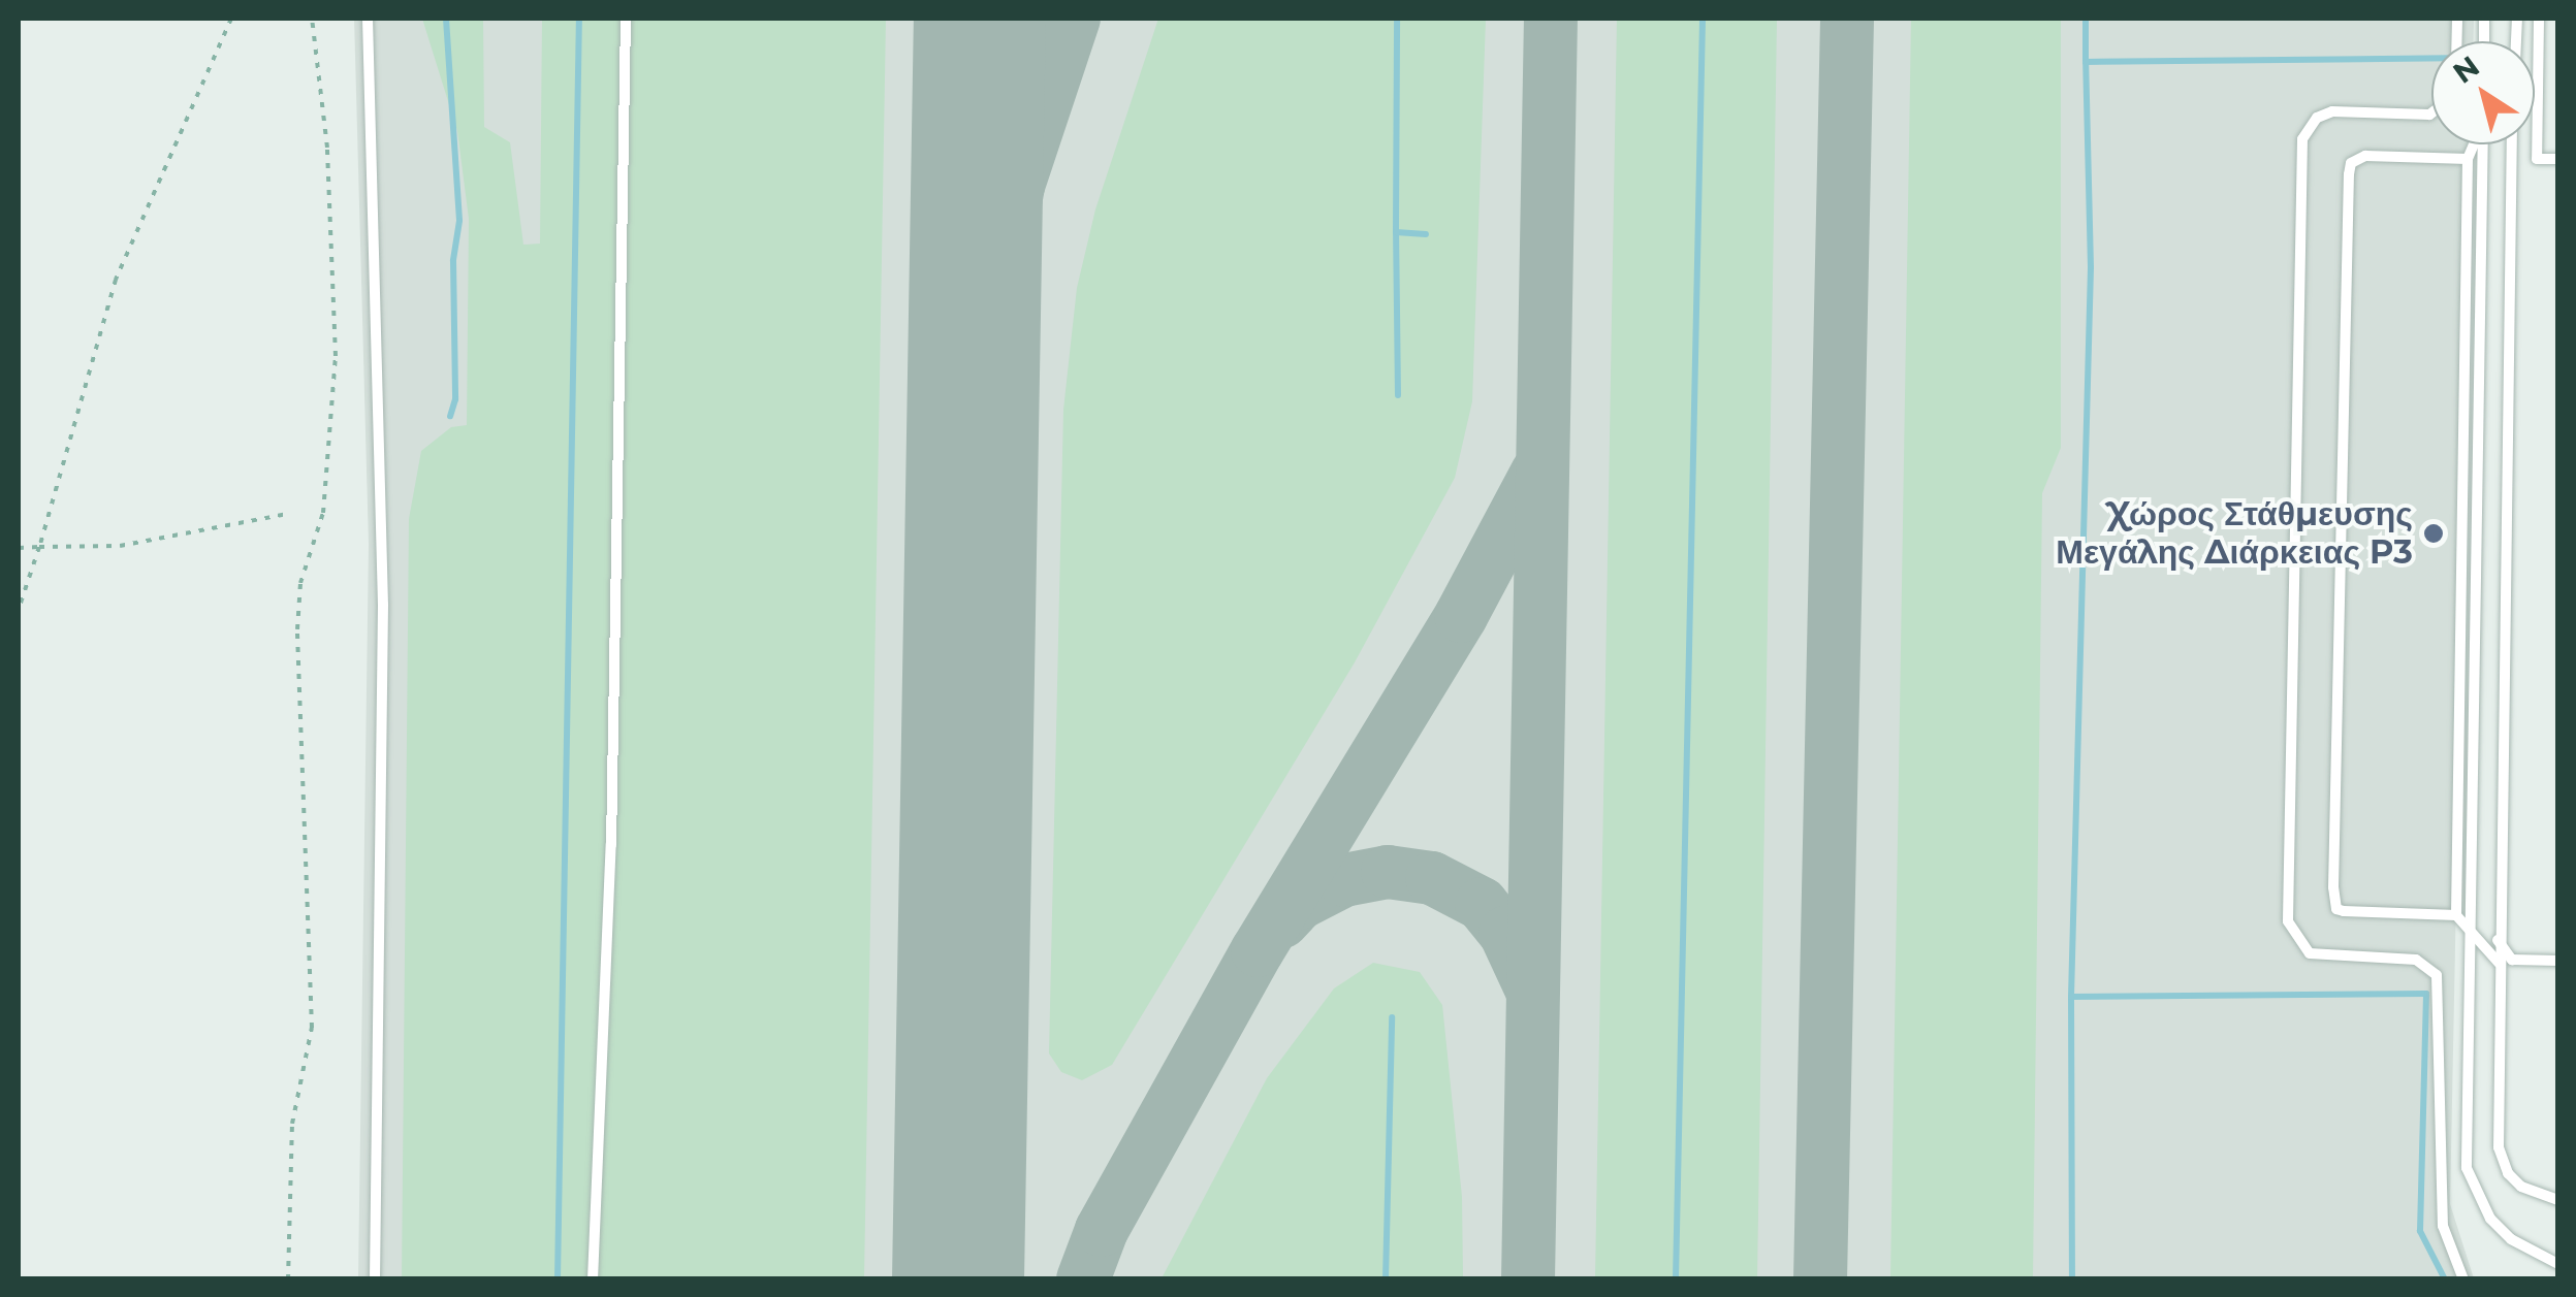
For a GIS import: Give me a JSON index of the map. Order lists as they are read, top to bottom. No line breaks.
{"places":["Χώρος Στάθμευσης Μεγάλης Διάρκειας P3"],"north":"top left"}
